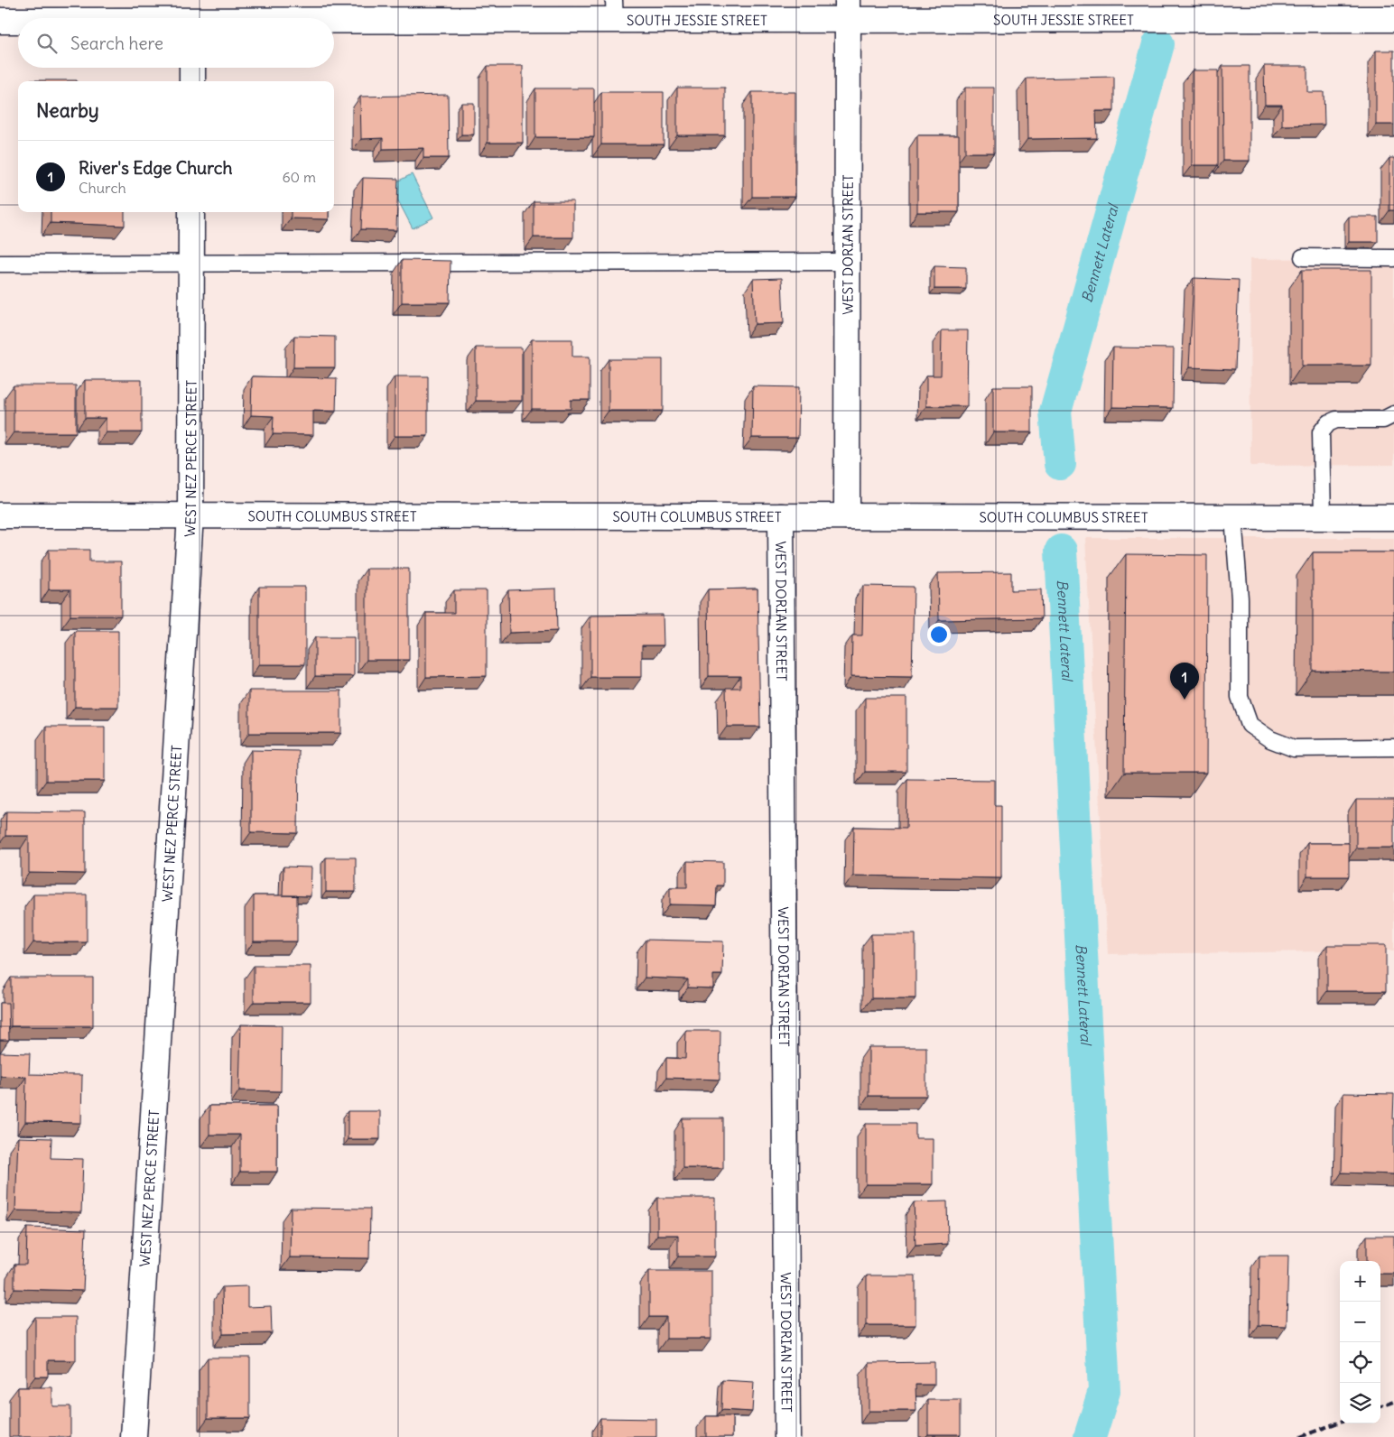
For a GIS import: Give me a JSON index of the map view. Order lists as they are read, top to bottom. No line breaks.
{"streets":{"street":["SOUTH JESSIE STREET","WEST DORIAN STREET","WEST NEZ PERCE STREET","SOUTH COLUMBUS STREET"]},"crossings":[["SOUTH JESSIE STREET","WEST DORIAN STREET"],["WEST DORIAN STREET","SOUTH COLUMBUS STREET"],["WEST NEZ PERCE STREET","SOUTH COLUMBUS STREET"]],"water":["Bennett Lateral"],"page":{"search":"Search here","heading":"Nearby","list":[{"mark":"1","name":"River's Edge Church","note":"Church","value":"60 m"}],"pins":"1","map_buttons":["+","−"]}}
